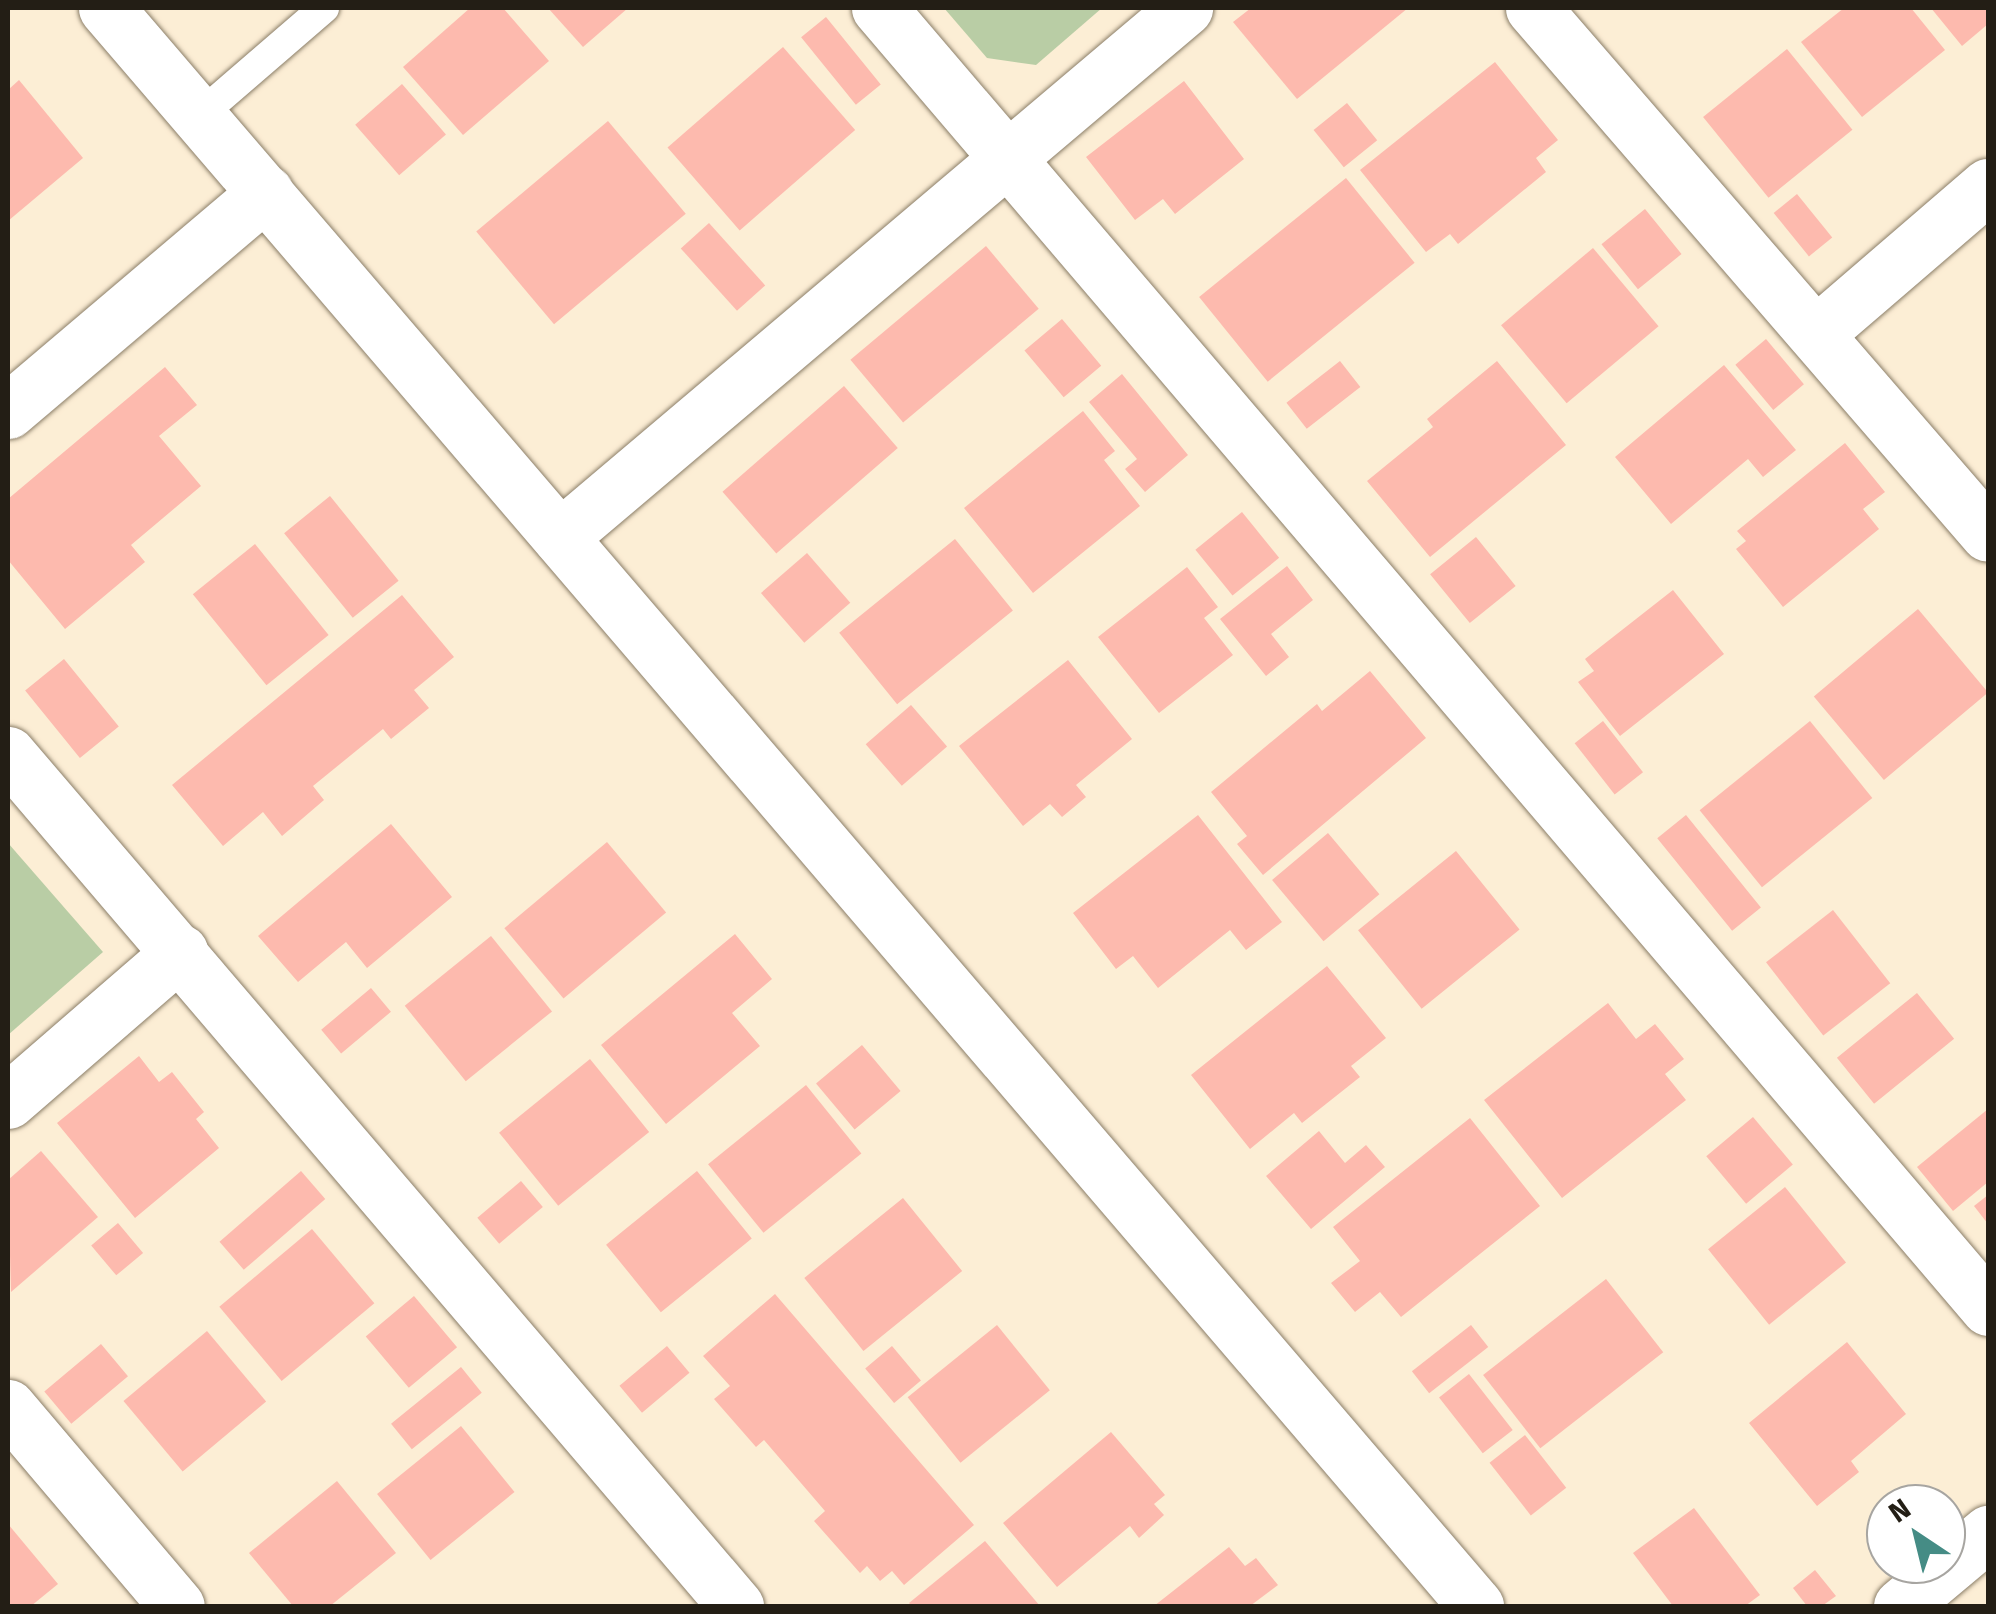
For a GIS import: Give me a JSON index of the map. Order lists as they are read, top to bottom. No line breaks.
{"north":"top left"}
